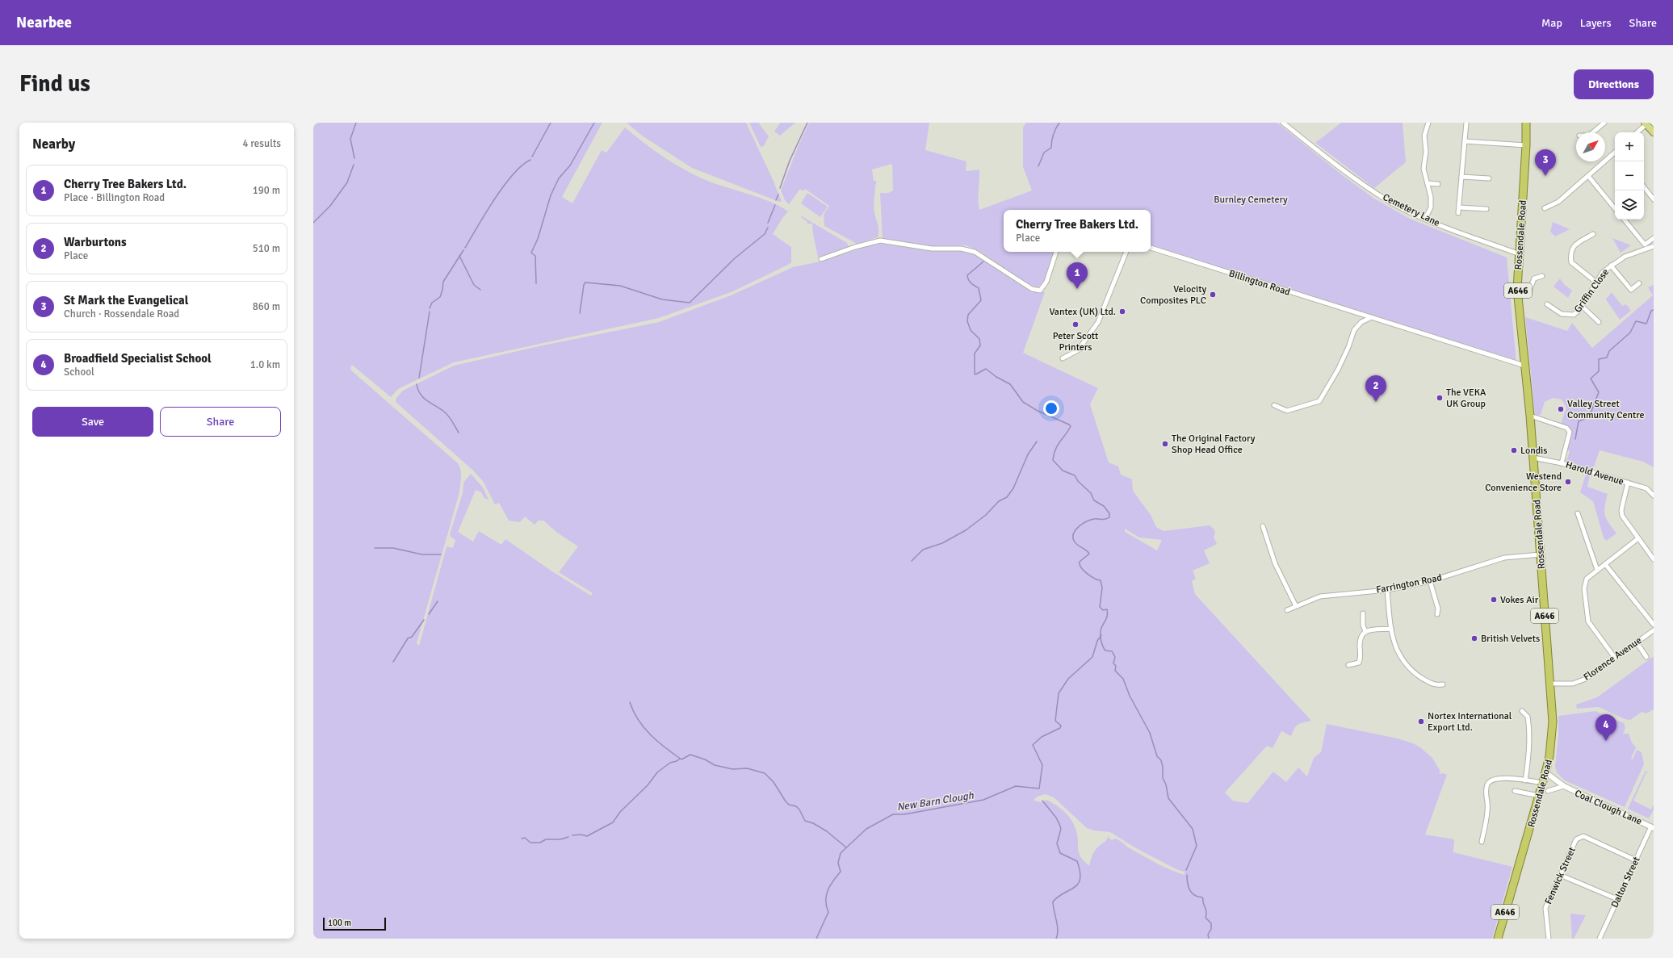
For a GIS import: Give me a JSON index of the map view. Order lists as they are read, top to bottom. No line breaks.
{"streets":{"highway":["Rossendale Road","A646"],"street":["Cemetery Lane","Billington Road","Griffin Close","Harold Avenue","Farrington Road","Florence Avenue","Coal Clough Lane","Fenwick Street","Dalton Street"]},"crossings":[["Cemetery Lane","Rossendale Road"],["Rossendale Road","Billington Road"],["Rossendale Road","Harold Avenue"],["Rossendale Road","Farrington Road"],["Rossendale Road","Florence Avenue"],["Rossendale Road","Coal Clough Lane"],["Coal Clough Lane","Dalton Street"],["Fenwick Street","Dalton Street"]],"water":["New Barn Clough"],"parks":["Burnley Cemetery"],"places":["Velocity Composites PLC","Vantex (UK) Ltd.","Peter Scott Printers","The VEKA UK Group","Valley Street Community Centre","The Original Factory Shop Head Office","Londis","Westend Convenience Store","Vokes Air","British Velvets","Nortex International Export Ltd."],"scale_bar":"100 m","north":"top right","page":{"header":"Nearbee","nav":["Map","Layers","Share"],"buttons":["Directions",["Save","Share"]],"title":"Find us","heading":["Nearby","4 results"],"map_buttons":["+","−"],"pins":["3","1","2","4"],"list":[{"mark":"1","name":"Cherry Tree Bakers Ltd.","note":"Place · Billington Road","value":"190 m"},{"mark":"2","name":"Warburtons","note":"Place","value":"510 m"},{"mark":"3","name":"St Mark the Evangelical","note":"Church · Rossendale Road","value":"860 m"},{"mark":"4","name":"Broadfield Specialist School","note":"School","value":"1.0 km"}],"popup":["Cherry Tree Bakers Ltd.","Place"],"scale":"100 m"}}
